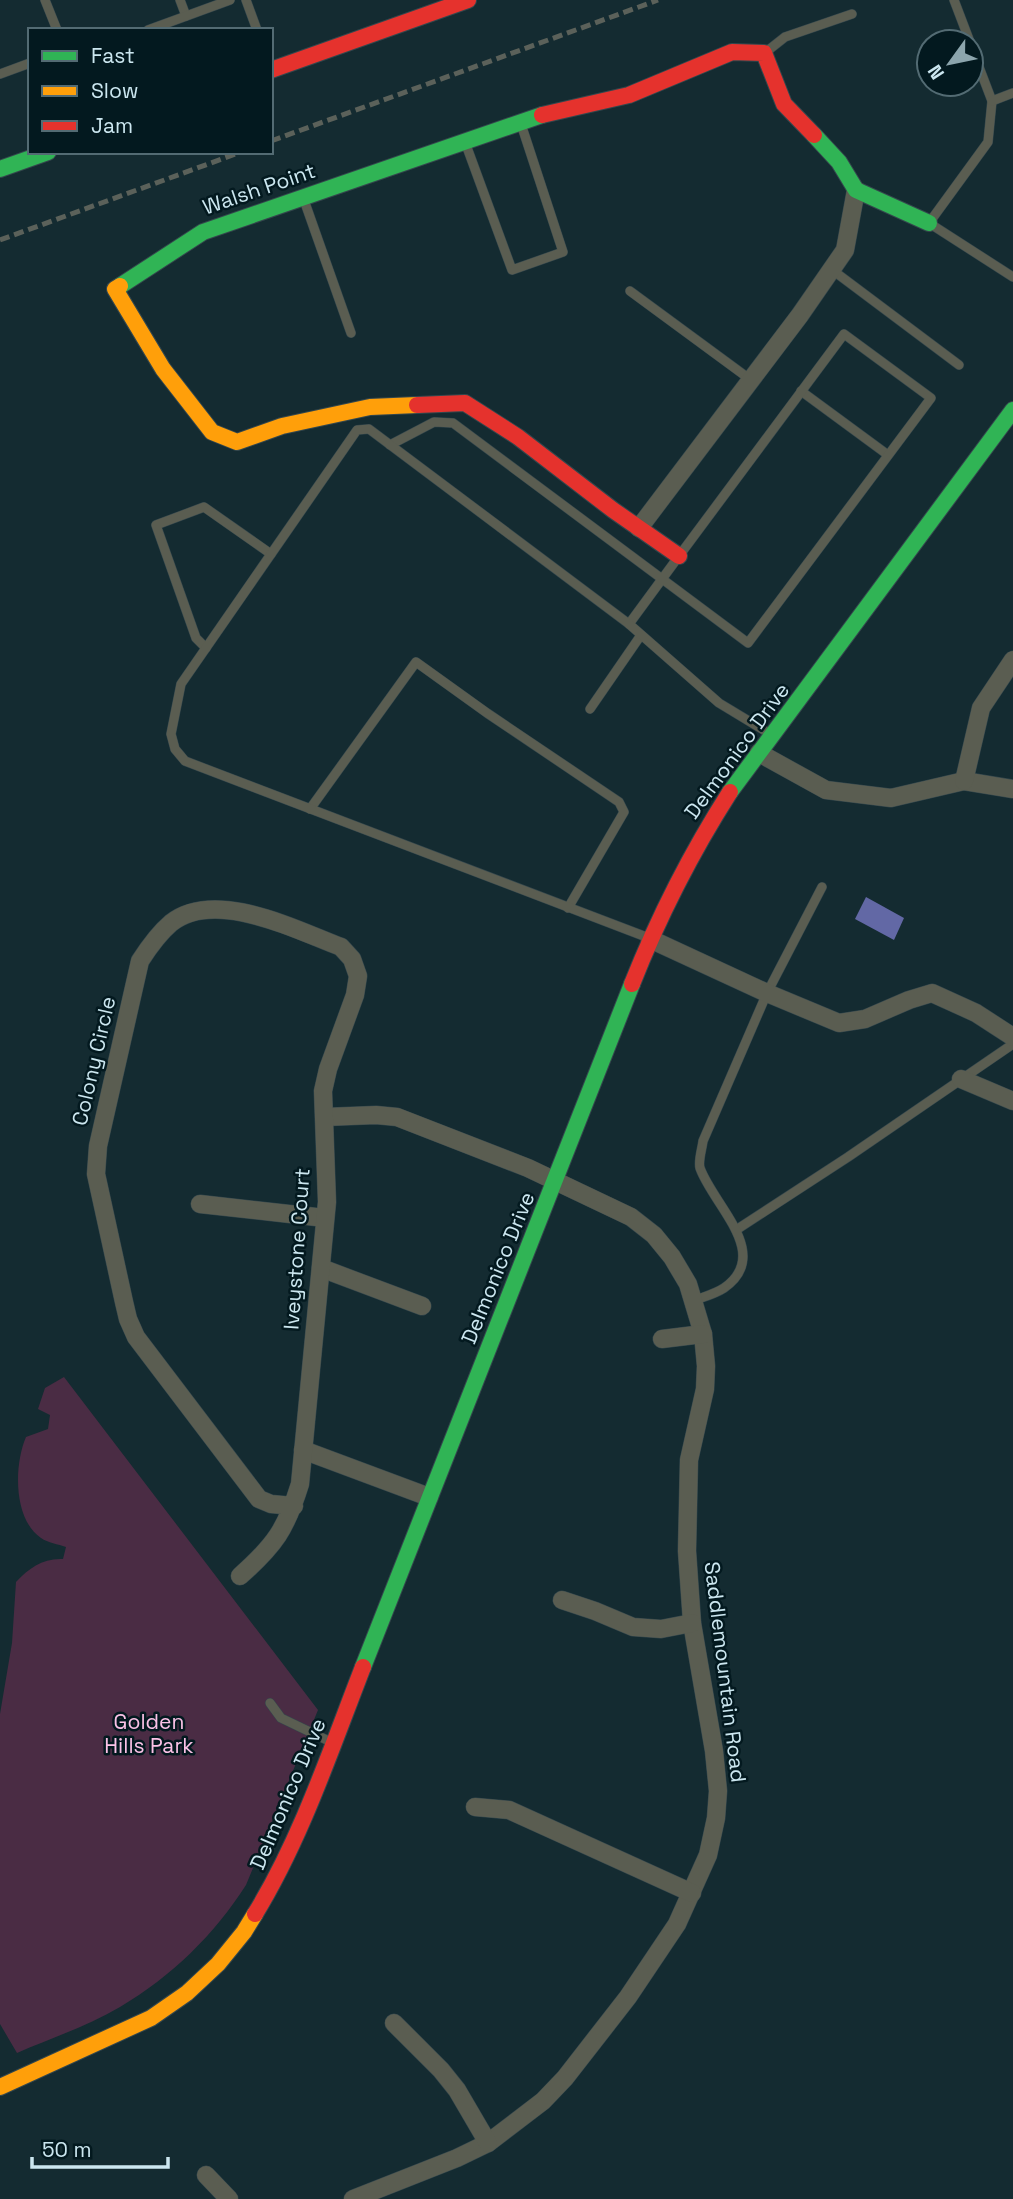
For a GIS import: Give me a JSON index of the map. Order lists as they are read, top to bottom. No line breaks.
{"streets":{"street":["Walsh Point","Delmonico Drive","Colony Circle","Iveystone Court","Saddlemountain Road"]},"crossings":[["Delmonico Drive","Saddlemountain Road"],["Colony Circle","Iveystone Court"]],"parks":["Golden Hills Park"],"legend":["Fast","Slow","Jam"],"scale_bar":"50 m","north":"bottom left"}
